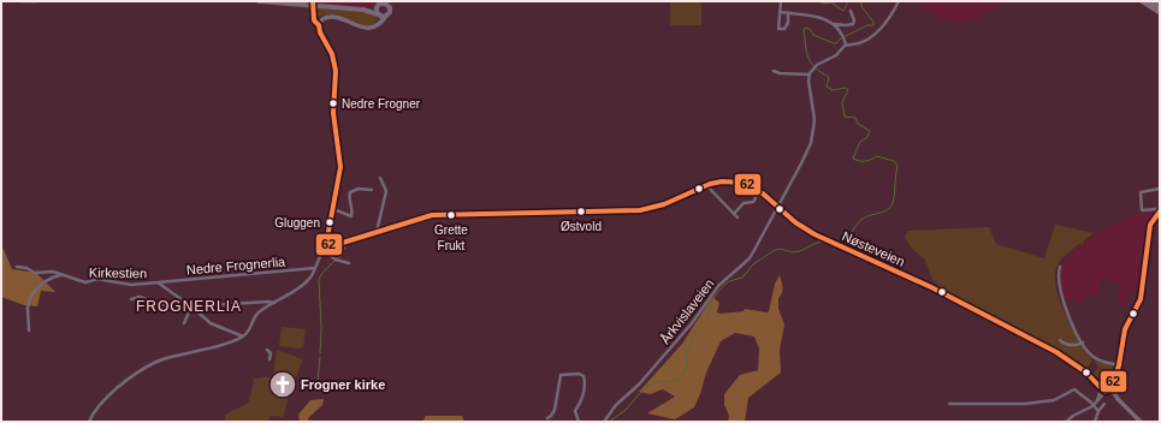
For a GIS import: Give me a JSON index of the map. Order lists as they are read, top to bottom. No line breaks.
{"streets":{"main road":["Nøsteveien"],"street":["Nedre Frognerlia","Kirkestien","Årkvislaveien"]},"crossings":[["Nøsteveien","Årkvislaveien"],["Nedre Frognerlia","Kirkestien"]],"districts":["FROGNERLIA"],"places":{"other":["Nedre Frogner","Østvold","Grette Frukt","Gluggen"],"church":["Frogner kirke"]},"lines":["transit line 62"]}
